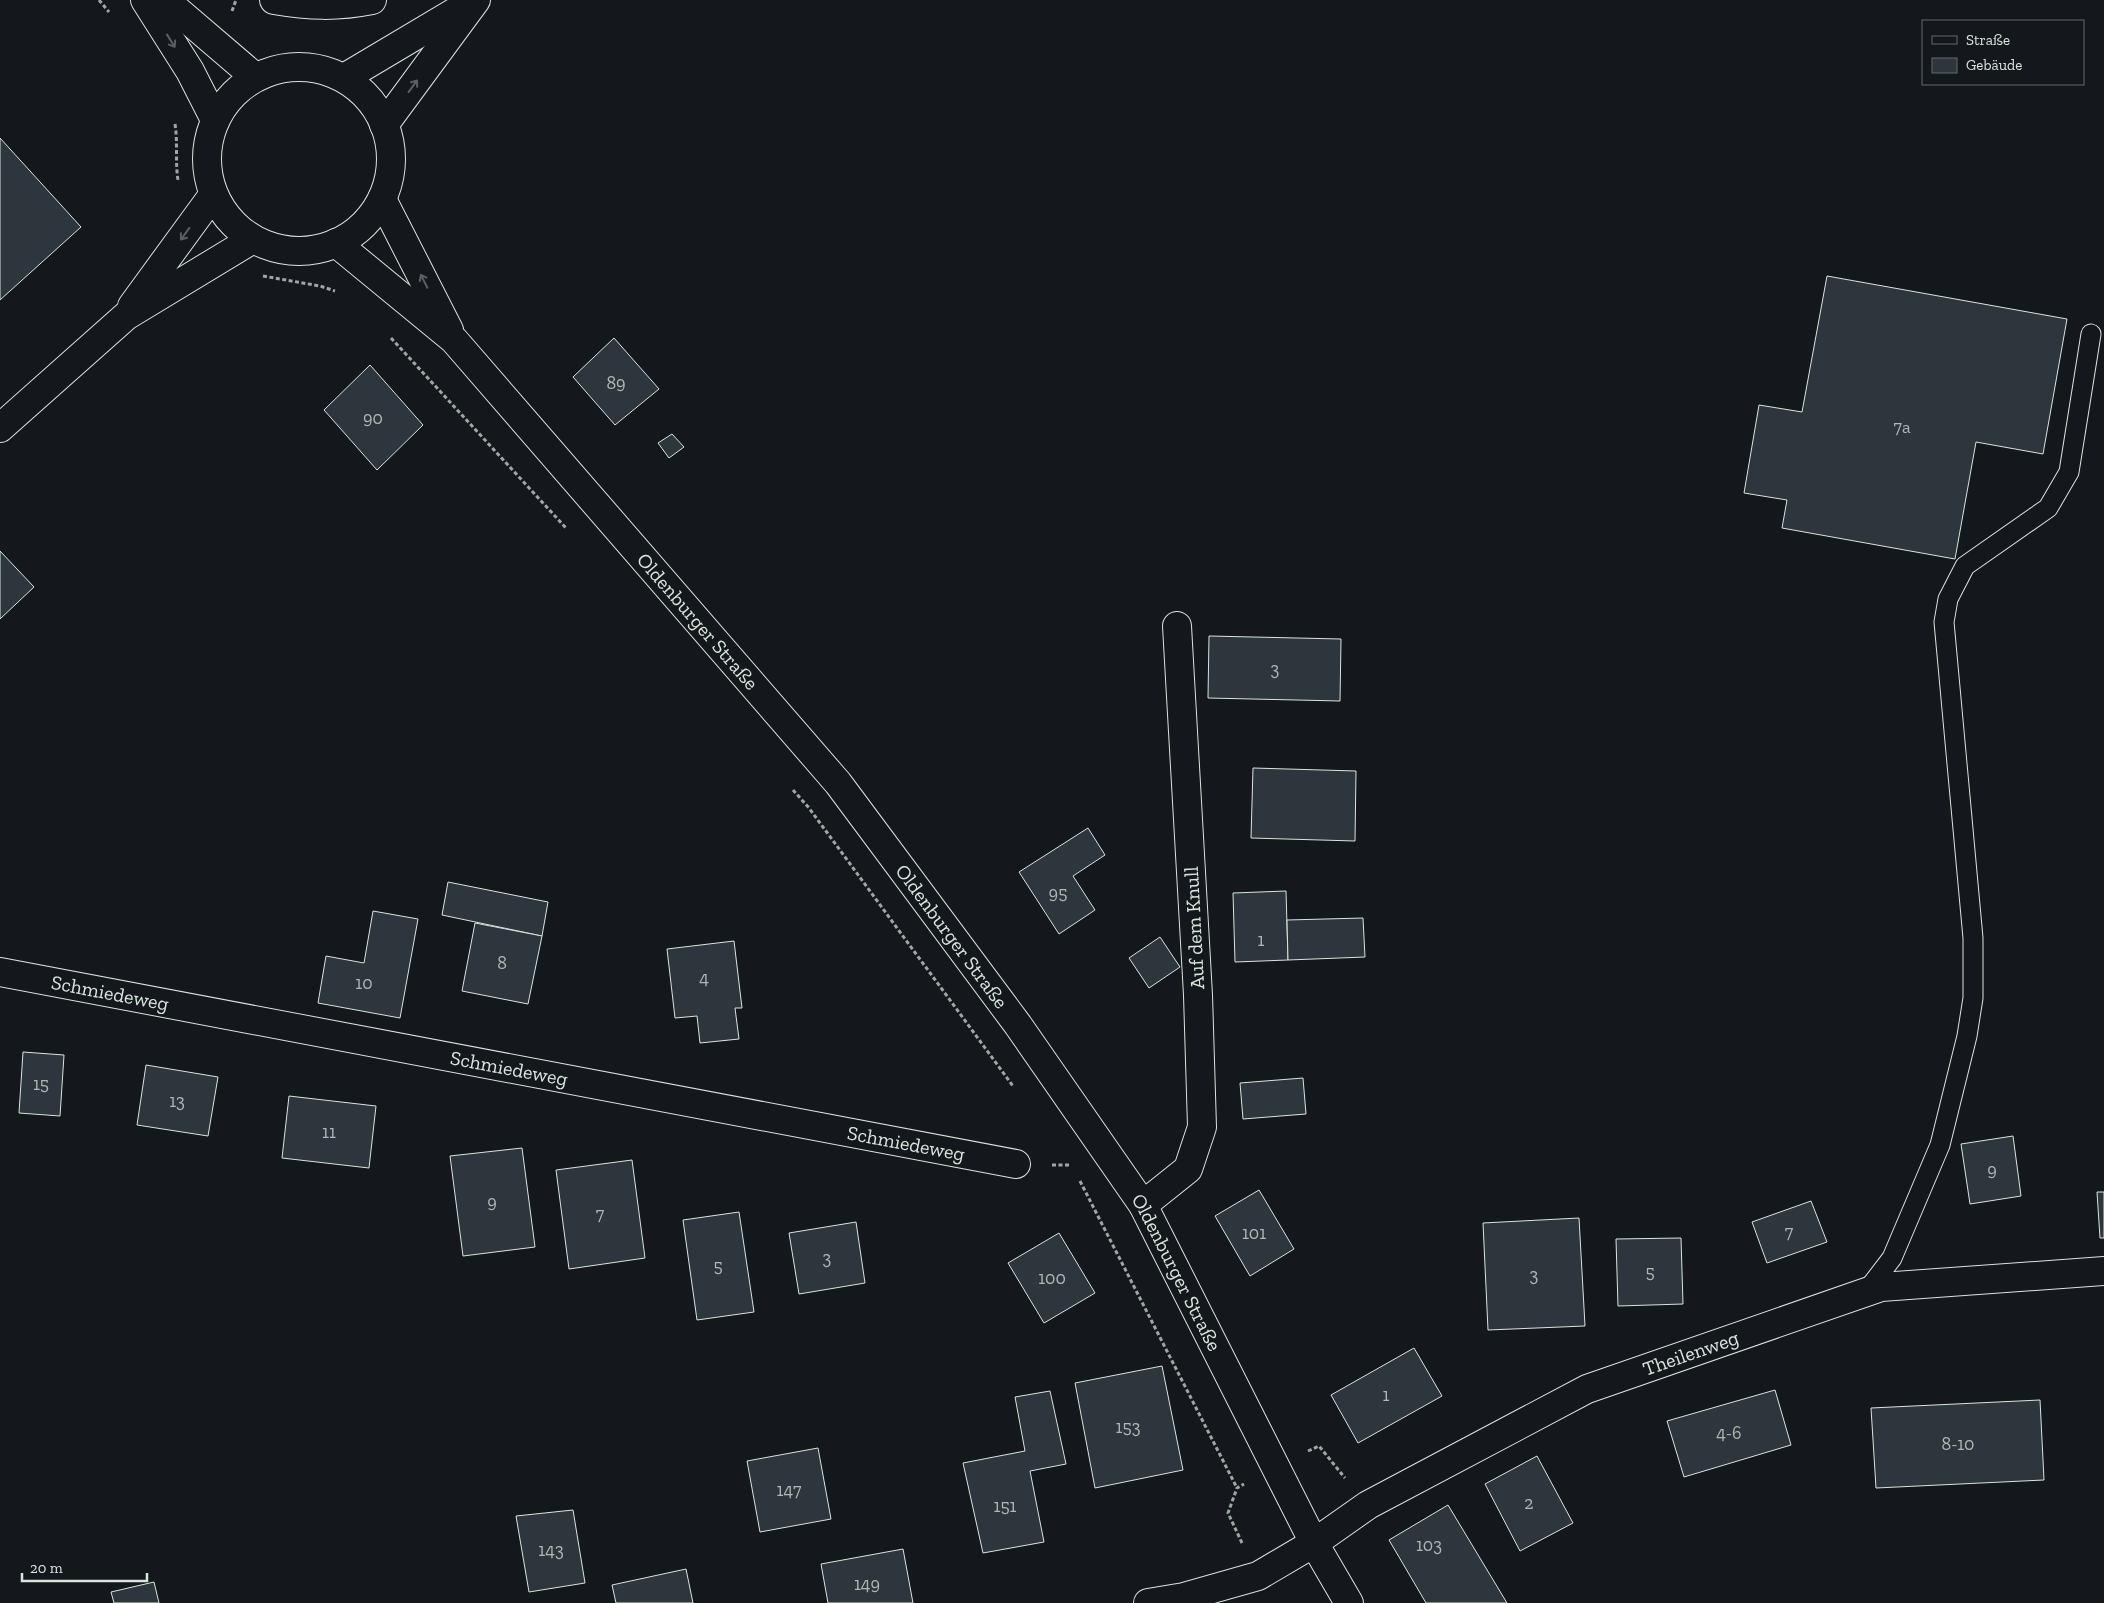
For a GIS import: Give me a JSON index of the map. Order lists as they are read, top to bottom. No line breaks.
{"streets":{"street":["Oldenburger Straße","Auf dem Knull","Schmiedeweg","Theilenweg"]},"crossings":[["Oldenburger Straße","Auf dem Knull"],["Oldenburger Straße","Theilenweg"]],"house_numbers":["89","90","7a","3","95","1","8","4","10","15","13","11","9","9","7","7","101","3","5","5","3","100","1","153","4-6","8-10","147","2","151","103","143","149"],"legend":["Straße","Gebäude"],"scale_bar":"20 m"}
